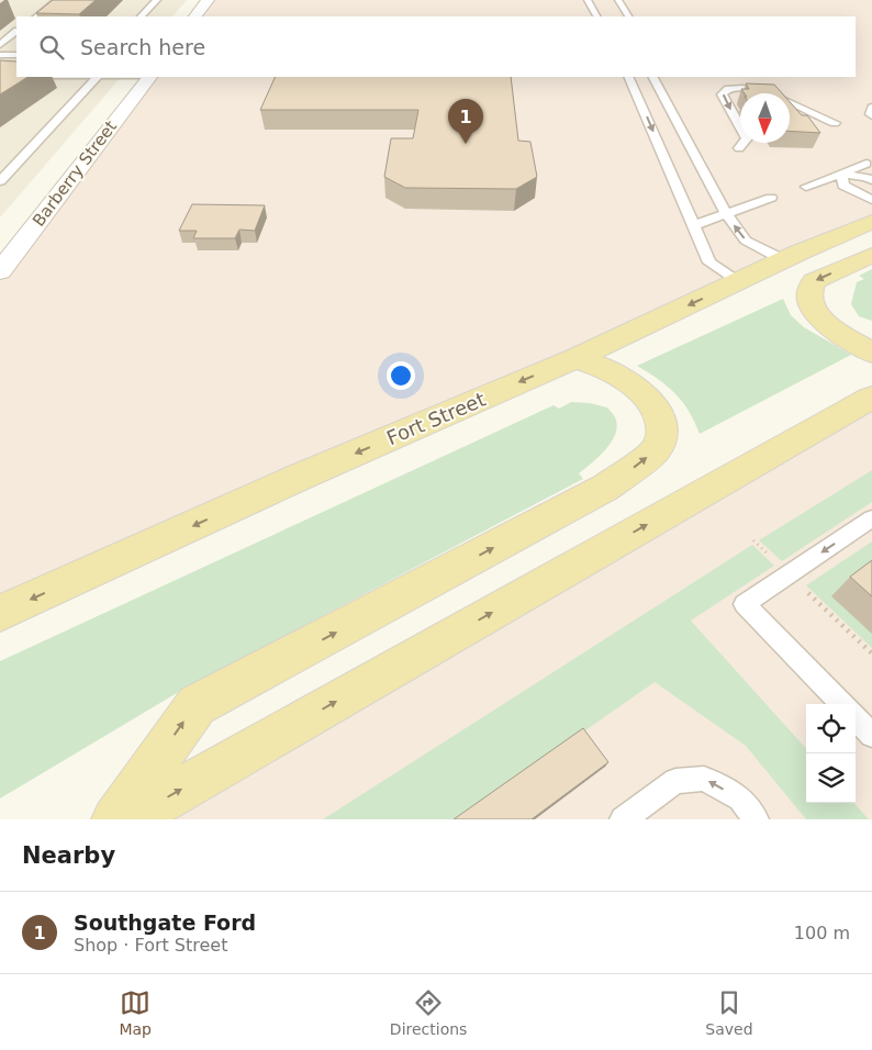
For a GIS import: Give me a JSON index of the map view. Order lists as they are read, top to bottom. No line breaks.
{"streets":{"main road":["Fort Street"],"street":["Barberry Street"]},"north":"bottom","page":{"search":"Search here","pins":"1","heading":"Nearby","list":[{"mark":"1","name":"Southgate Ford","note":"Shop · Fort Street","value":"100 m"}],"nav":["Map","Directions","Saved"]}}
